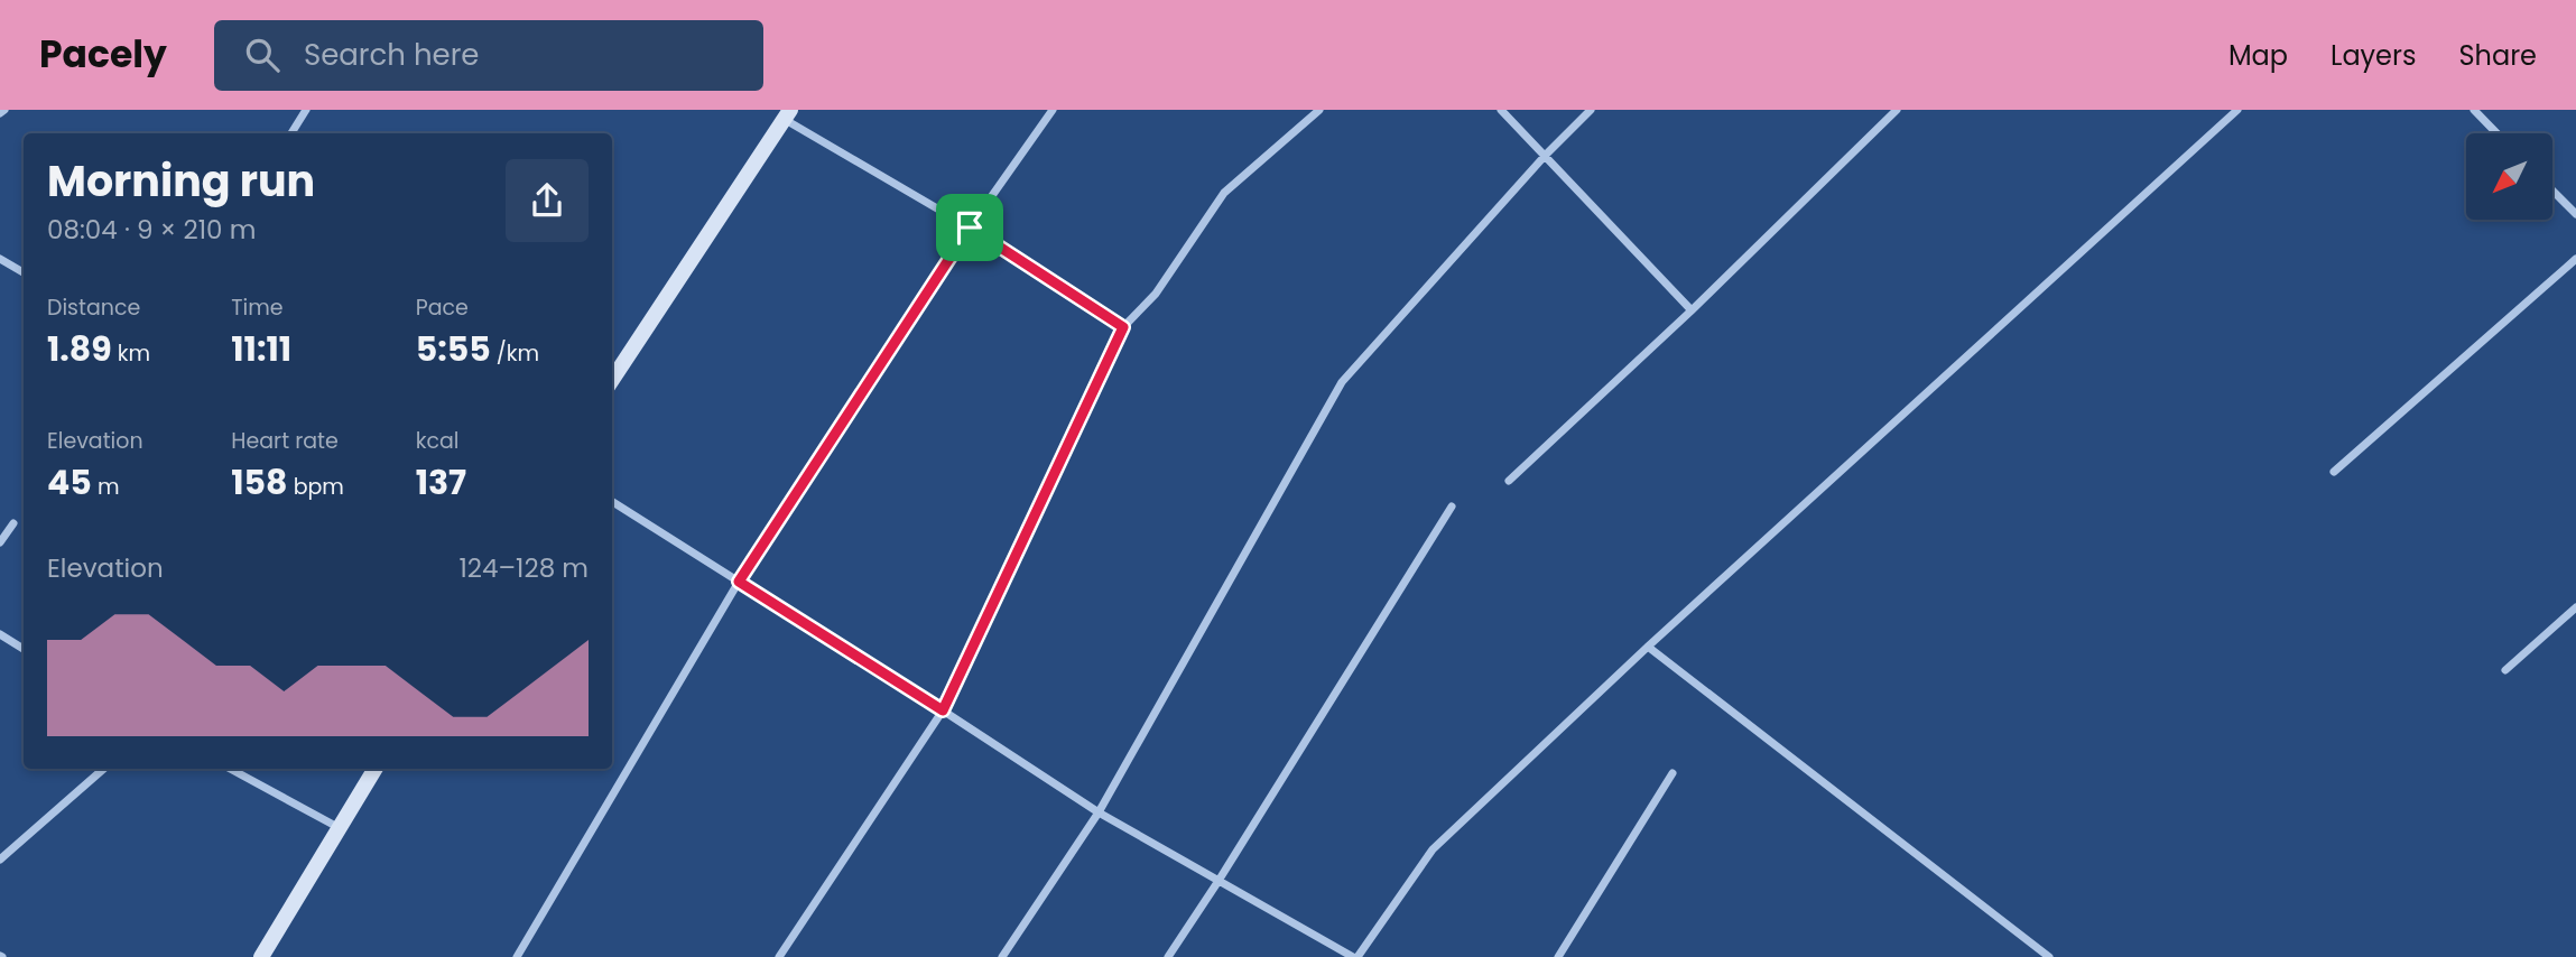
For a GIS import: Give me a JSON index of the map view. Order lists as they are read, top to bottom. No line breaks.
{"north":"bottom left","page":{"header":"Pacely","search":"Search here","nav":["Map","Layers","Share"],"heading":["Morning run","08:04 · 9 × 210 m"],"stats":[["Distance","1.89 km"],["Time","11:11"],["Pace","5:55 /km"],["Elevation","45 m"],["Heart rate","158 bpm"],["kcal","137"]],"chart":["Elevation","124–128 m"]}}
